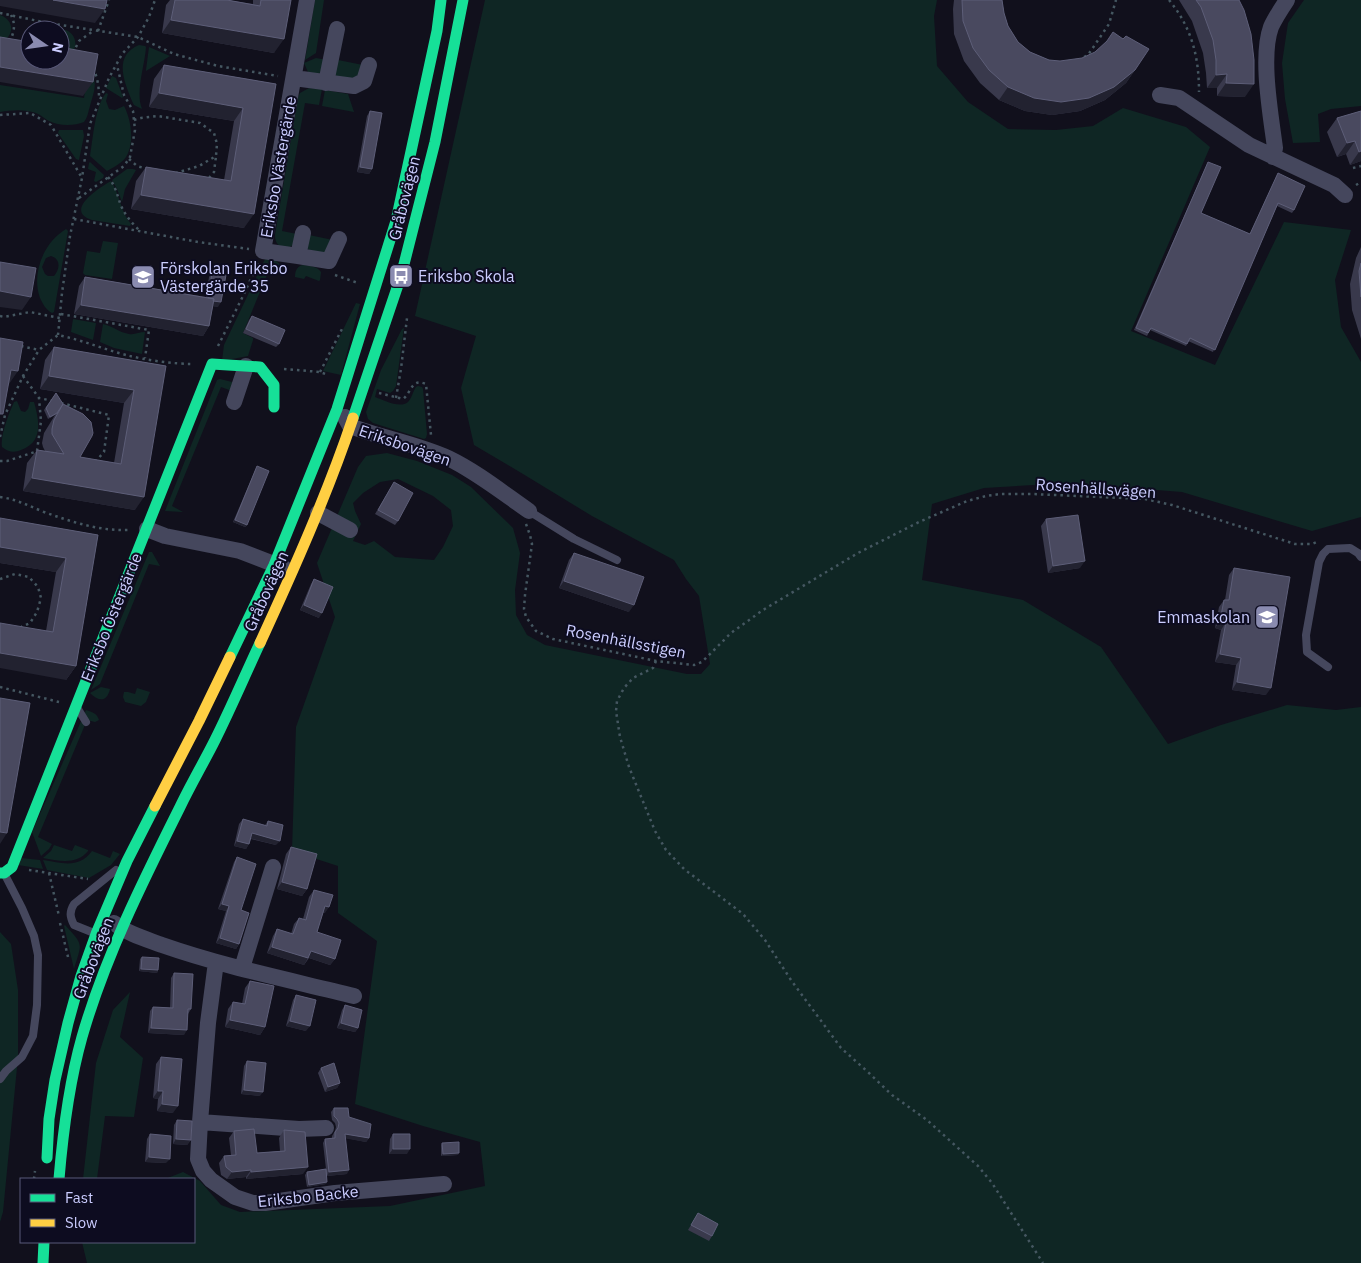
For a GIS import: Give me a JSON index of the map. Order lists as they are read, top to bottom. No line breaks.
{"streets":{"main road":["Gråbovägen","Eriksbo Östergärde"],"street":["Eriksbo Västergärde","Eriksbovägen","Eriksbo Backe"],"path":["Rosenhällsvägen","Rosenhällsstigen"]},"crossings":[["Gråbovägen","Eriksbovägen"],["Eriksbovägen","Rosenhällsstigen"],["Rosenhällsvägen","Rosenhällsstigen"]],"places":{"bus stop":["Eriksbo Skola"],"school or university":["Förskolan Eriksbo Västergärde 35","Emmaskolan"]},"legend":["Fast","Slow"],"north":"right"}
